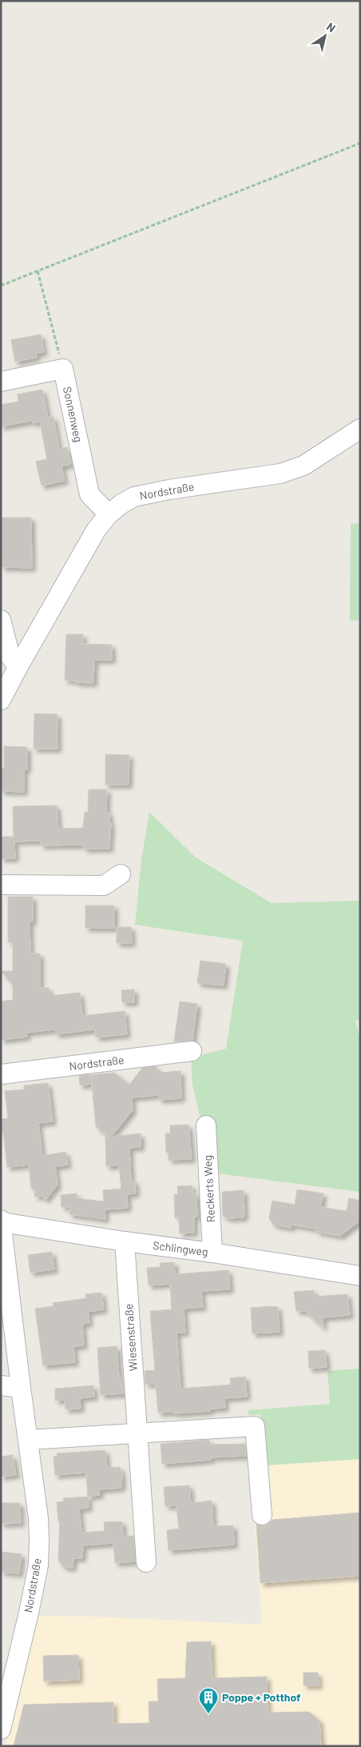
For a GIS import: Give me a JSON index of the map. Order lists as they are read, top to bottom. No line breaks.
{"streets":{"street":["Sonnenweg","Nordstraße","Reckerts Weg","Schlingweg","Wiesenstraße"]},"crossings":[["Sonnenweg","Nordstraße"],["Nordstraße","Schlingweg"],["Reckerts Weg","Schlingweg"],["Schlingweg","Wiesenstraße"]],"places":{"building":["Poppe + Potthof"]},"north":"top right"}
